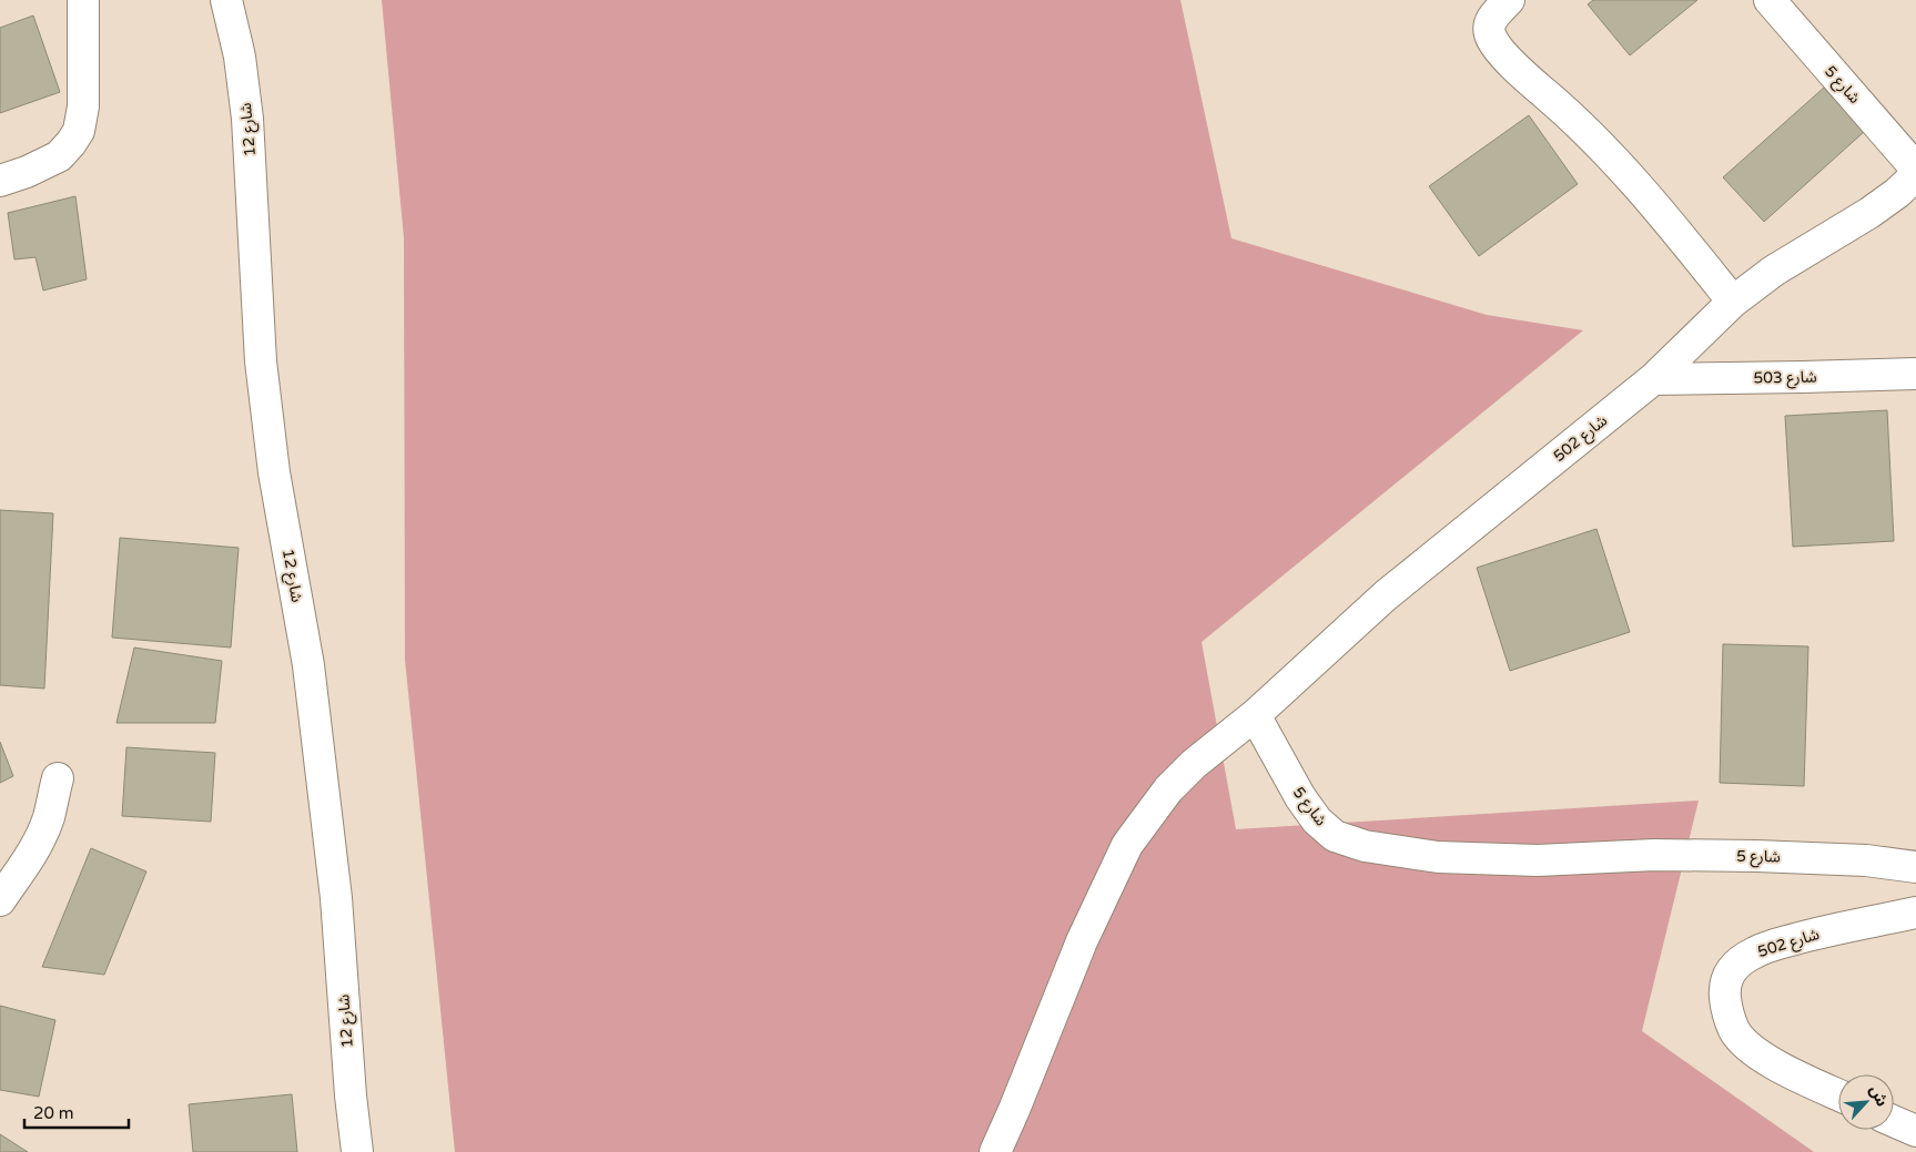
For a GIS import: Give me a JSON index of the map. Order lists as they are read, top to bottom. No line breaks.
{"streets":{"street":["شارع 5","شارع 12","شارع 503","شارع 502"]},"crossings":[["شارع 5","شارع 502"],["شارع 503","شارع 502"]],"scale_bar":"20 m","north":"top right"}
